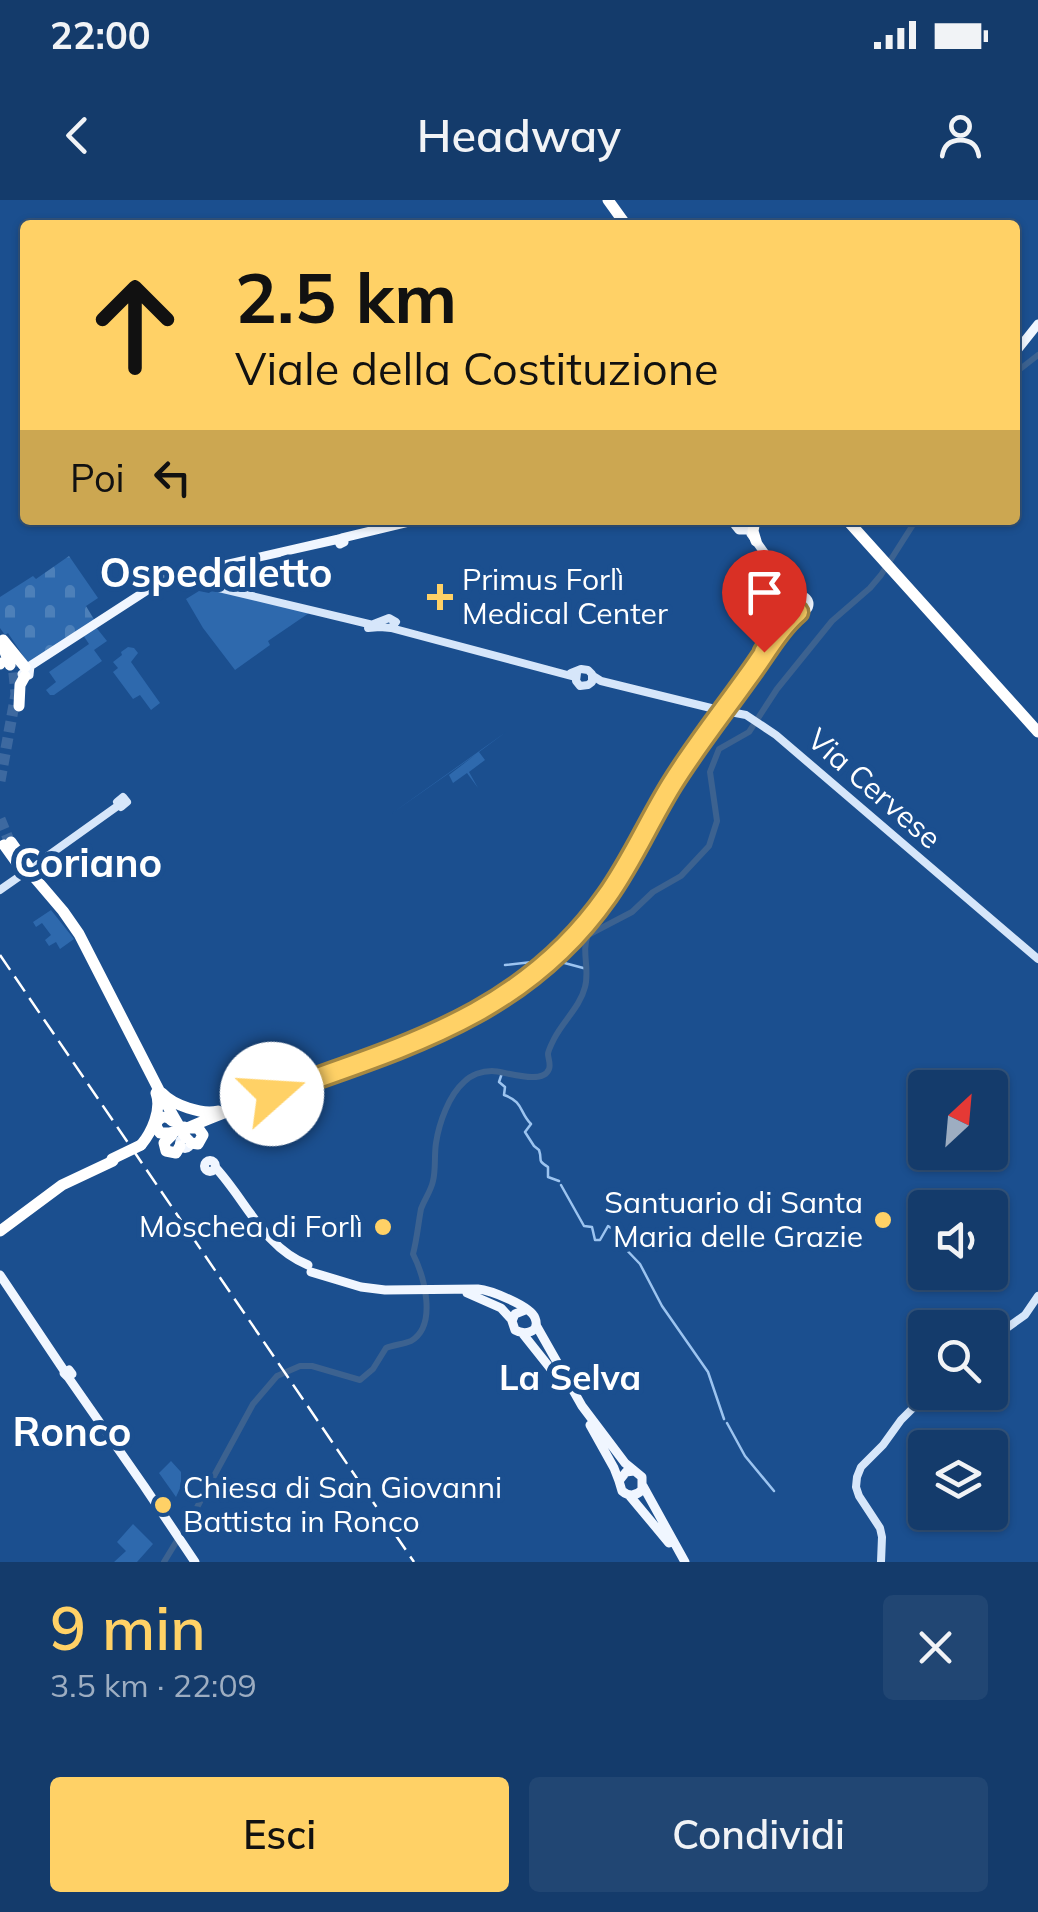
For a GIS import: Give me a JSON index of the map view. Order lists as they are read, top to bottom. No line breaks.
{"streets":{"main road":["Via Cervese"]},"districts":["Ospedaletto","Coriano","La Selva","Ronco"],"places":{"health":["Primus Forlì Medical Center"],"other":["Santuario di Santa Maria delle Grazie","Moschea di Forlì","Chiesa di San Giovanni Battista in Ronco"]},"north":"top right","page":{"status":"22:00","header":"Headway","turn":["2.5 km","Viale della Costituzione"],"then":"Poi","heading":["9 min","3.5 km · 22:09"],"buttons":["Esci","Condividi"]}}
